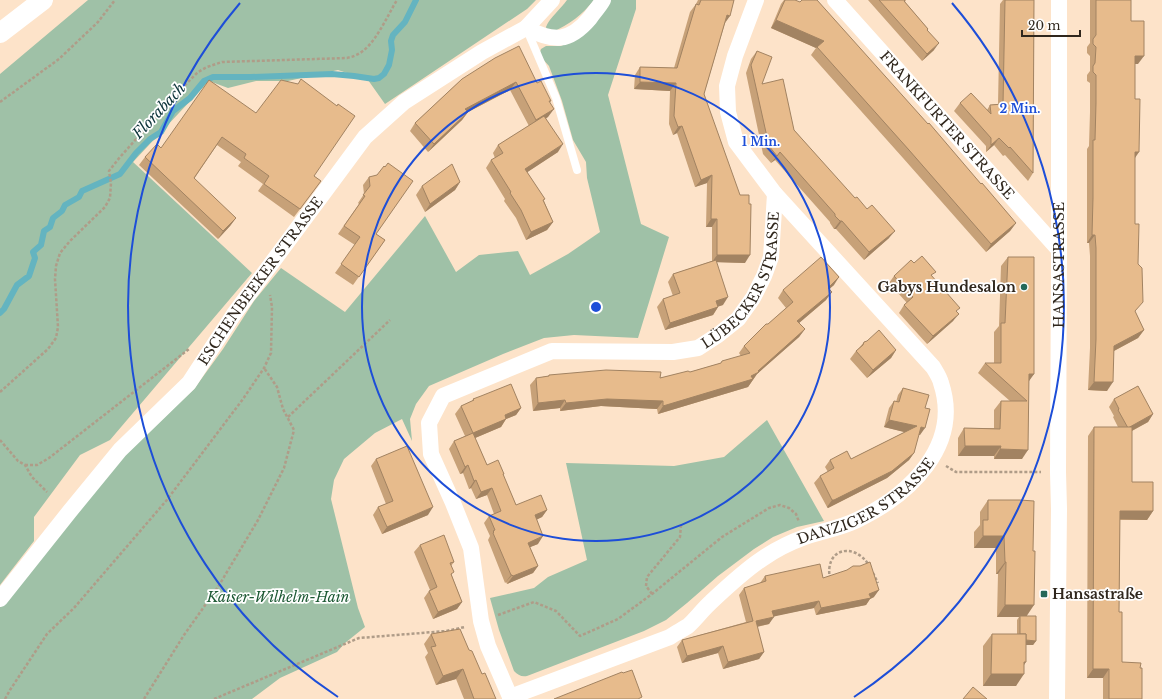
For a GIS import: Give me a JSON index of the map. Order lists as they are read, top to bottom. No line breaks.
{"streets":{"street":["FRANKFURTER STRASSE","HANSASTRASSE","LÜBECKER STRASSE","ESCHENBEEKER STRASSE","DANZIGER STRASSE"]},"crossings":[["FRANKFURTER STRASSE","HANSASTRASSE"],["LÜBECKER STRASSE","DANZIGER STRASSE"]],"water":["Florabach"],"parks":["Kaiser-Wilhelm-Hain"],"places":{"other":["Gabys Hundesalon"],"transit":["Hansastraße"]},"scale_bar":"20 m","rings":["2 Min.","1 Min."]}
